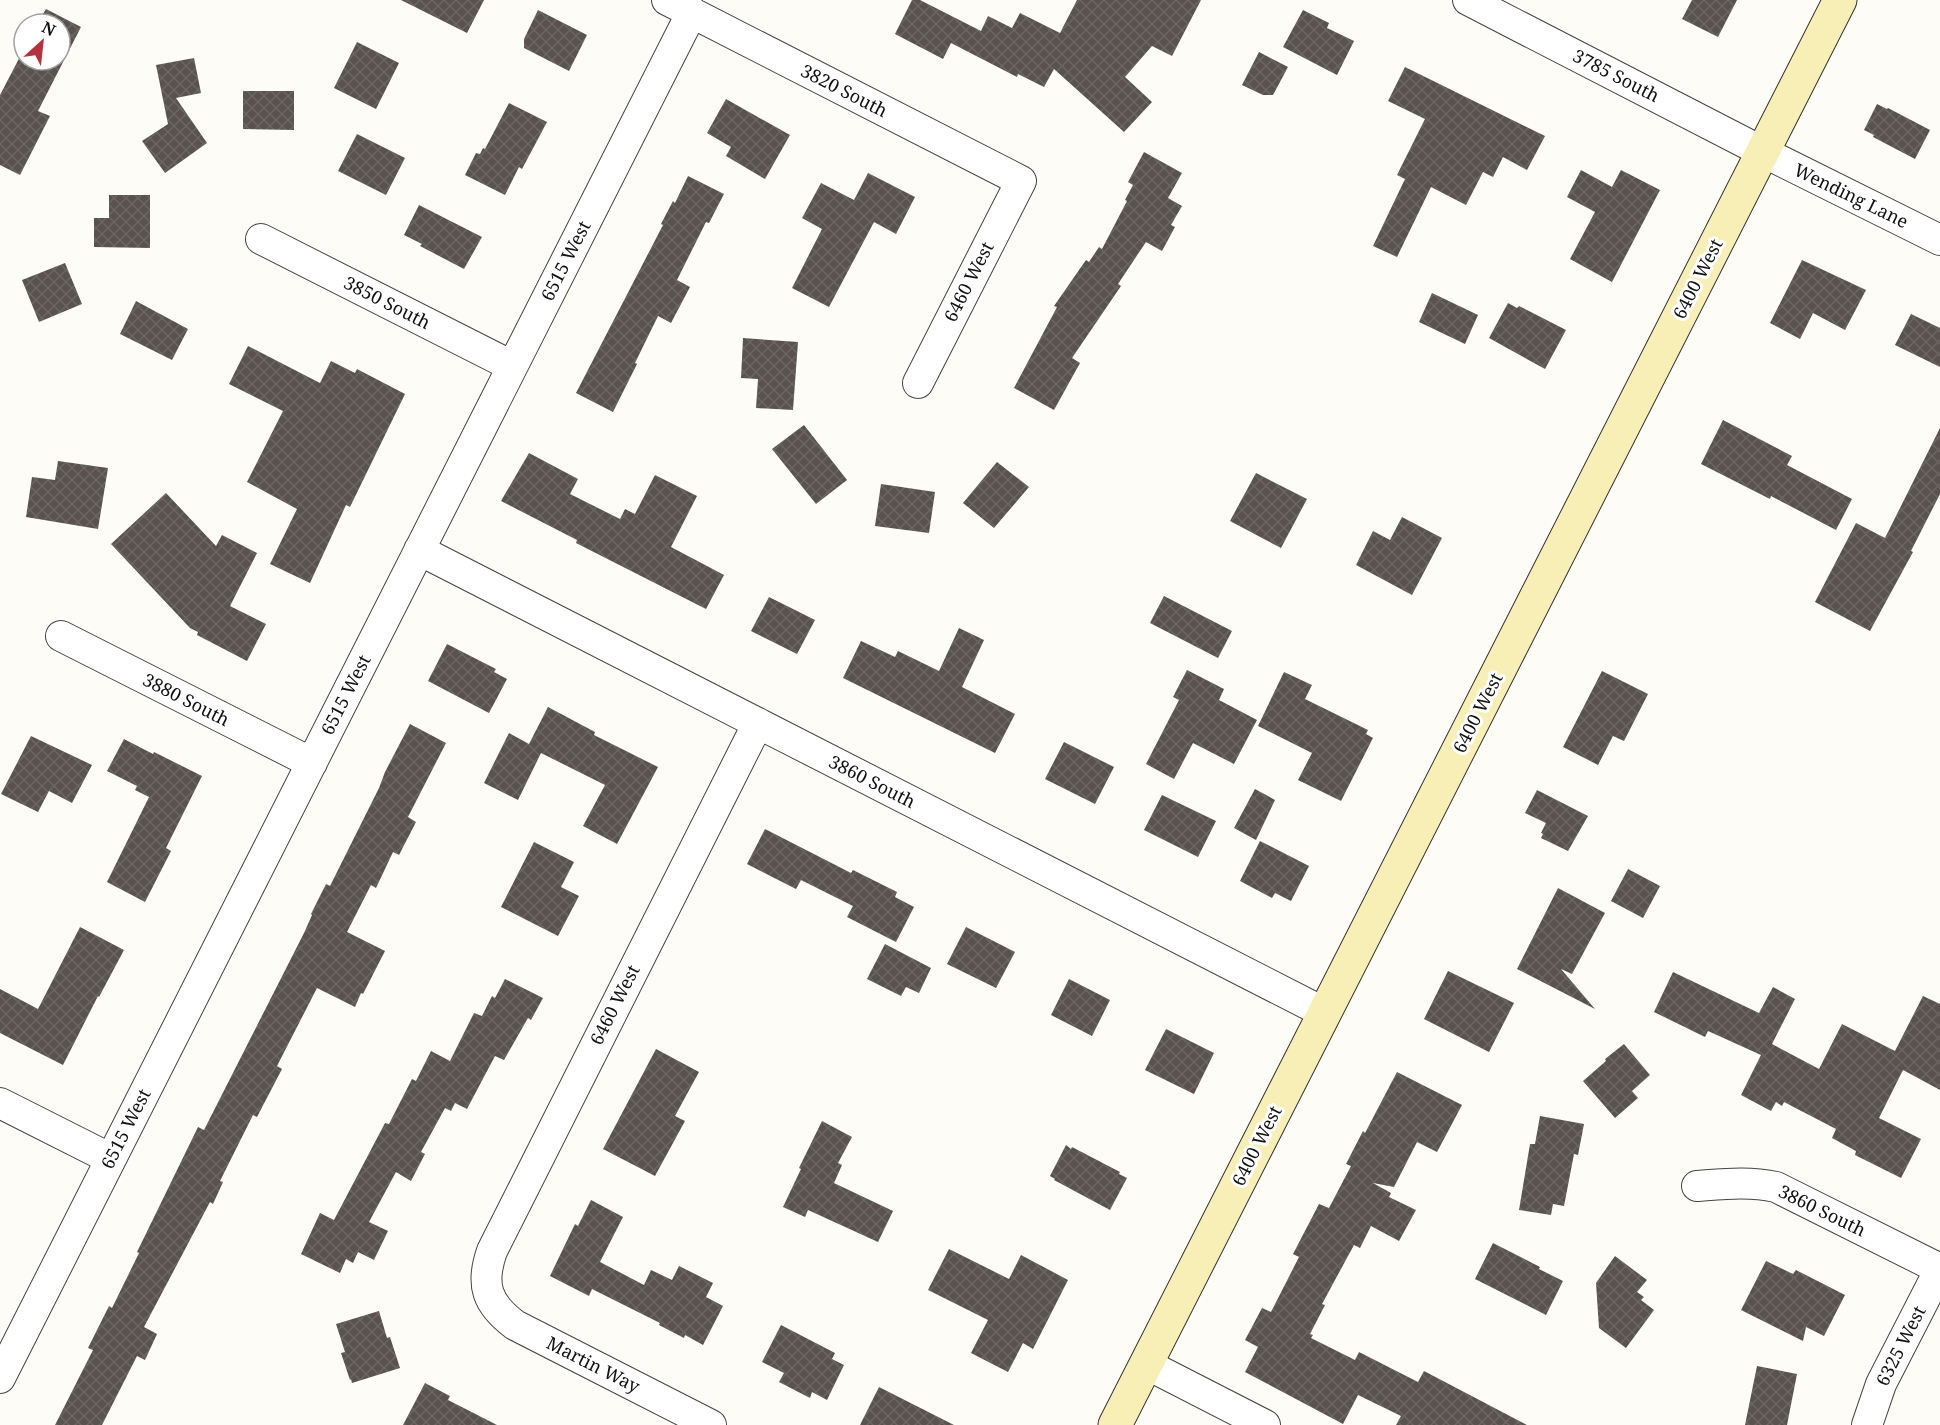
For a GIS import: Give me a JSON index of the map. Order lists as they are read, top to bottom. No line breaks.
{"streets":{"street":["3785 South","3820 South","Wending Lane","6515 West","6400 West","6460 West","3850 South","3880 South","3860 South","6325 West","Martin Way"]},"crossings":[["3785 South","Wending Lane"],["3785 South","6400 West"],["3820 South","6515 West"],["3820 South","6460 West"],["Wending Lane","6400 West"],["6515 West","3850 South"],["6515 West","3880 South"],["6515 West","3860 South"],["6400 West","3860 South"],["6460 West","3860 South"],["6460 West","Martin Way"],["3860 South","6325 West"]],"north":"top right"}
